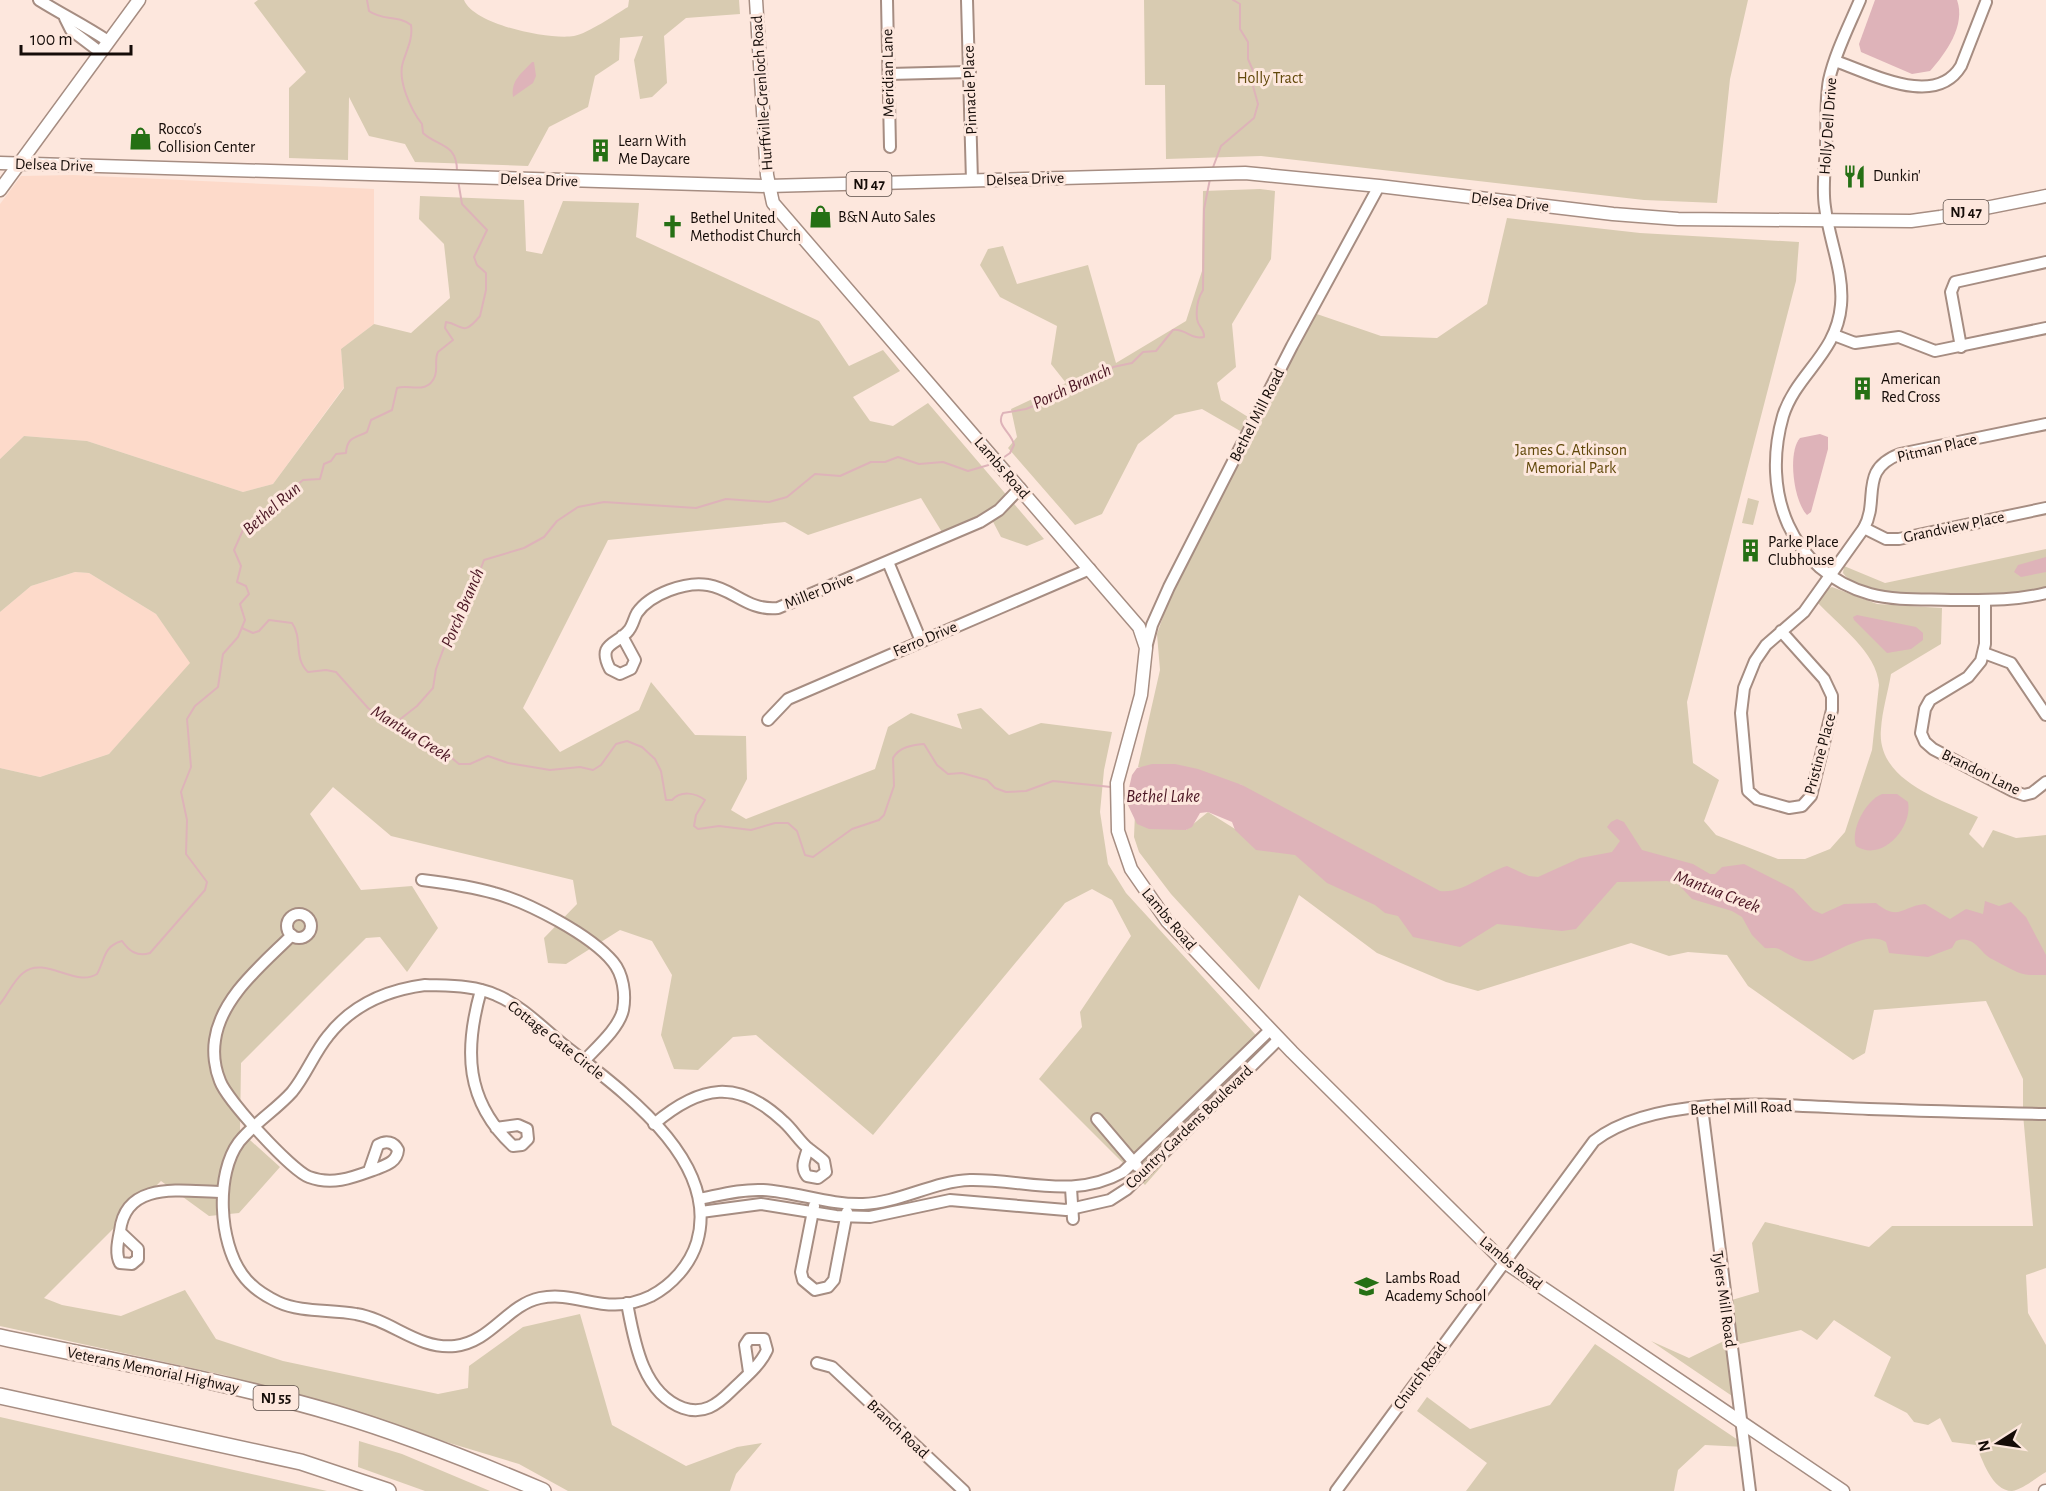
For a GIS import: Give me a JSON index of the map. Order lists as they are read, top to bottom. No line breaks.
{"streets":{"highway":["Veterans Memorial Highway","NJ 55"],"main road":["Hurffville-Grenloch Road","Delsea Drive","NJ 47","Lambs Road"],"street":["Meridian Lane","Pinnacle Place","Holly Dell Drive","Bethel Mill Road","Pitman Place","Grandview Place","Miller Drive","Ferro Drive","Pristine Place","Brandon Lane","Cottage Gate Circle","Country Gardens Boulevard","Tylers Mill Road","Church Road","Branch Road"]},"crossings":[["Pinnacle Place","Delsea Drive"],["Hurffville-Grenloch Road","Delsea Drive"],["Hurffville-Grenloch Road","Lambs Road"],["Holly Dell Drive","Delsea Drive"],["Holly Dell Drive","Pitman Place"],["Holly Dell Drive","Pristine Place"],["Delsea Drive","Bethel Mill Road"],["Delsea Drive","Lambs Road"],["Bethel Mill Road","Lambs Road"],["Bethel Mill Road","Tylers Mill Road"],["Bethel Mill Road","Church Road"],["Pitman Place","Grandview Place"],["Pitman Place","Pristine Place"],["Lambs Road","Miller Drive"],["Lambs Road","Ferro Drive"],["Lambs Road","Country Gardens Boulevard"],["Lambs Road","Tylers Mill Road"],["Lambs Road","Church Road"],["Cottage Gate Circle","Country Gardens Boulevard"]],"water":["Porch Branch","Bethel Run","Mantua Creek","Bethel Lake"],"parks":["Holly Tract","James G. Atkinson Memorial Park"],"places":{"shop":["Rocco's Collision Center","B&N Auto Sales"],"building":["Learn With Me Daycare","American Red Cross","Parke Place Clubhouse"],"restaurant":["Dunkin'"],"church":["Bethel United Methodist Church"],"school or university":["Lambs Road Academy School"]},"scale_bar":"100 m","north":"left"}
